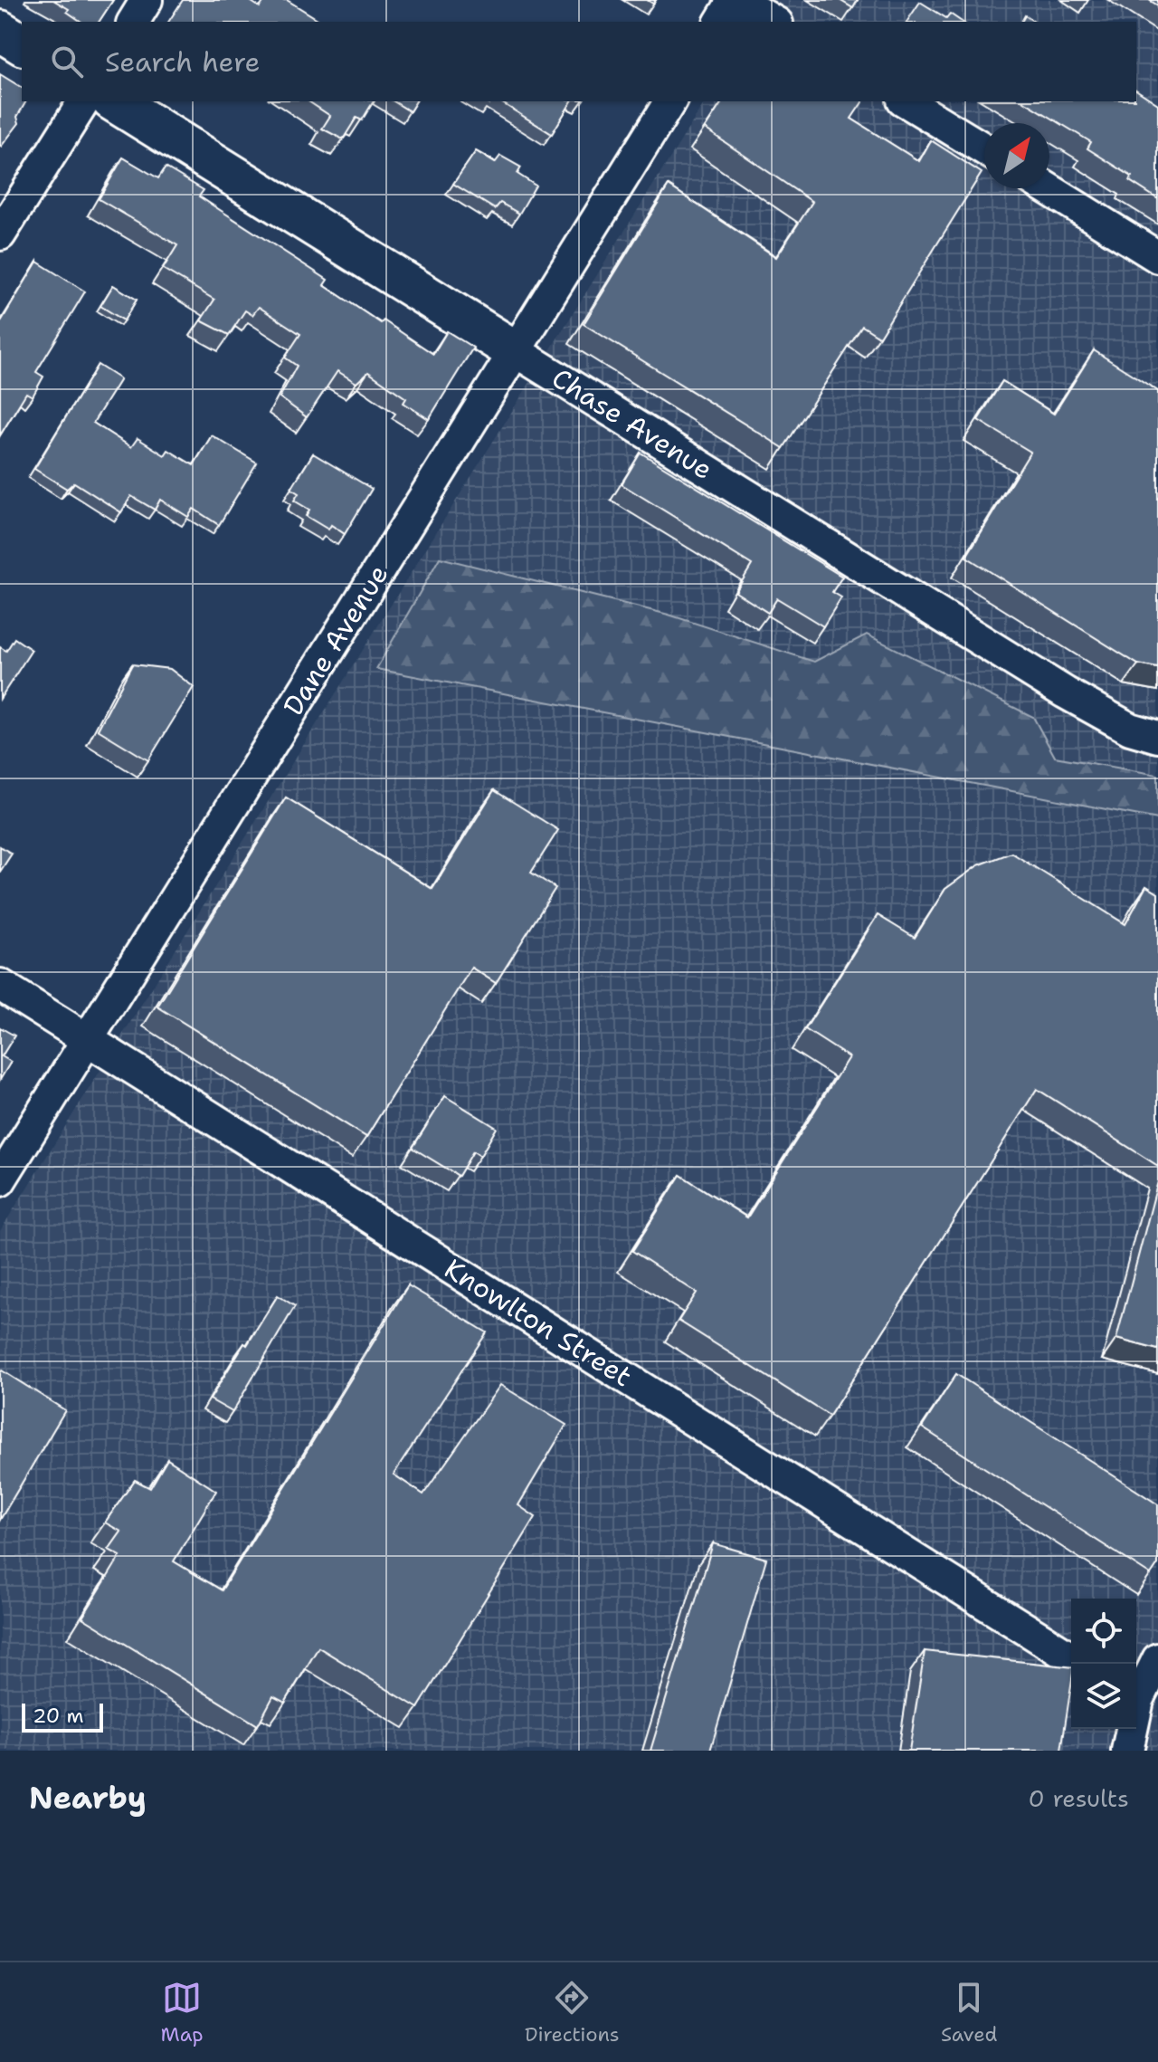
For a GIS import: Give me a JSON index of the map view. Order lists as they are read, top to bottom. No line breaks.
{"streets":{"street":["Chase Avenue","Dane Avenue","Knowlton Street"]},"crossings":[["Chase Avenue","Dane Avenue"],["Dane Avenue","Knowlton Street"]],"scale_bar":"20 m","north":"top right","page":{"search":"Search here","scale":"20 m","heading":["Nearby","0 results"],"nav":["Map","Directions","Saved"]}}
